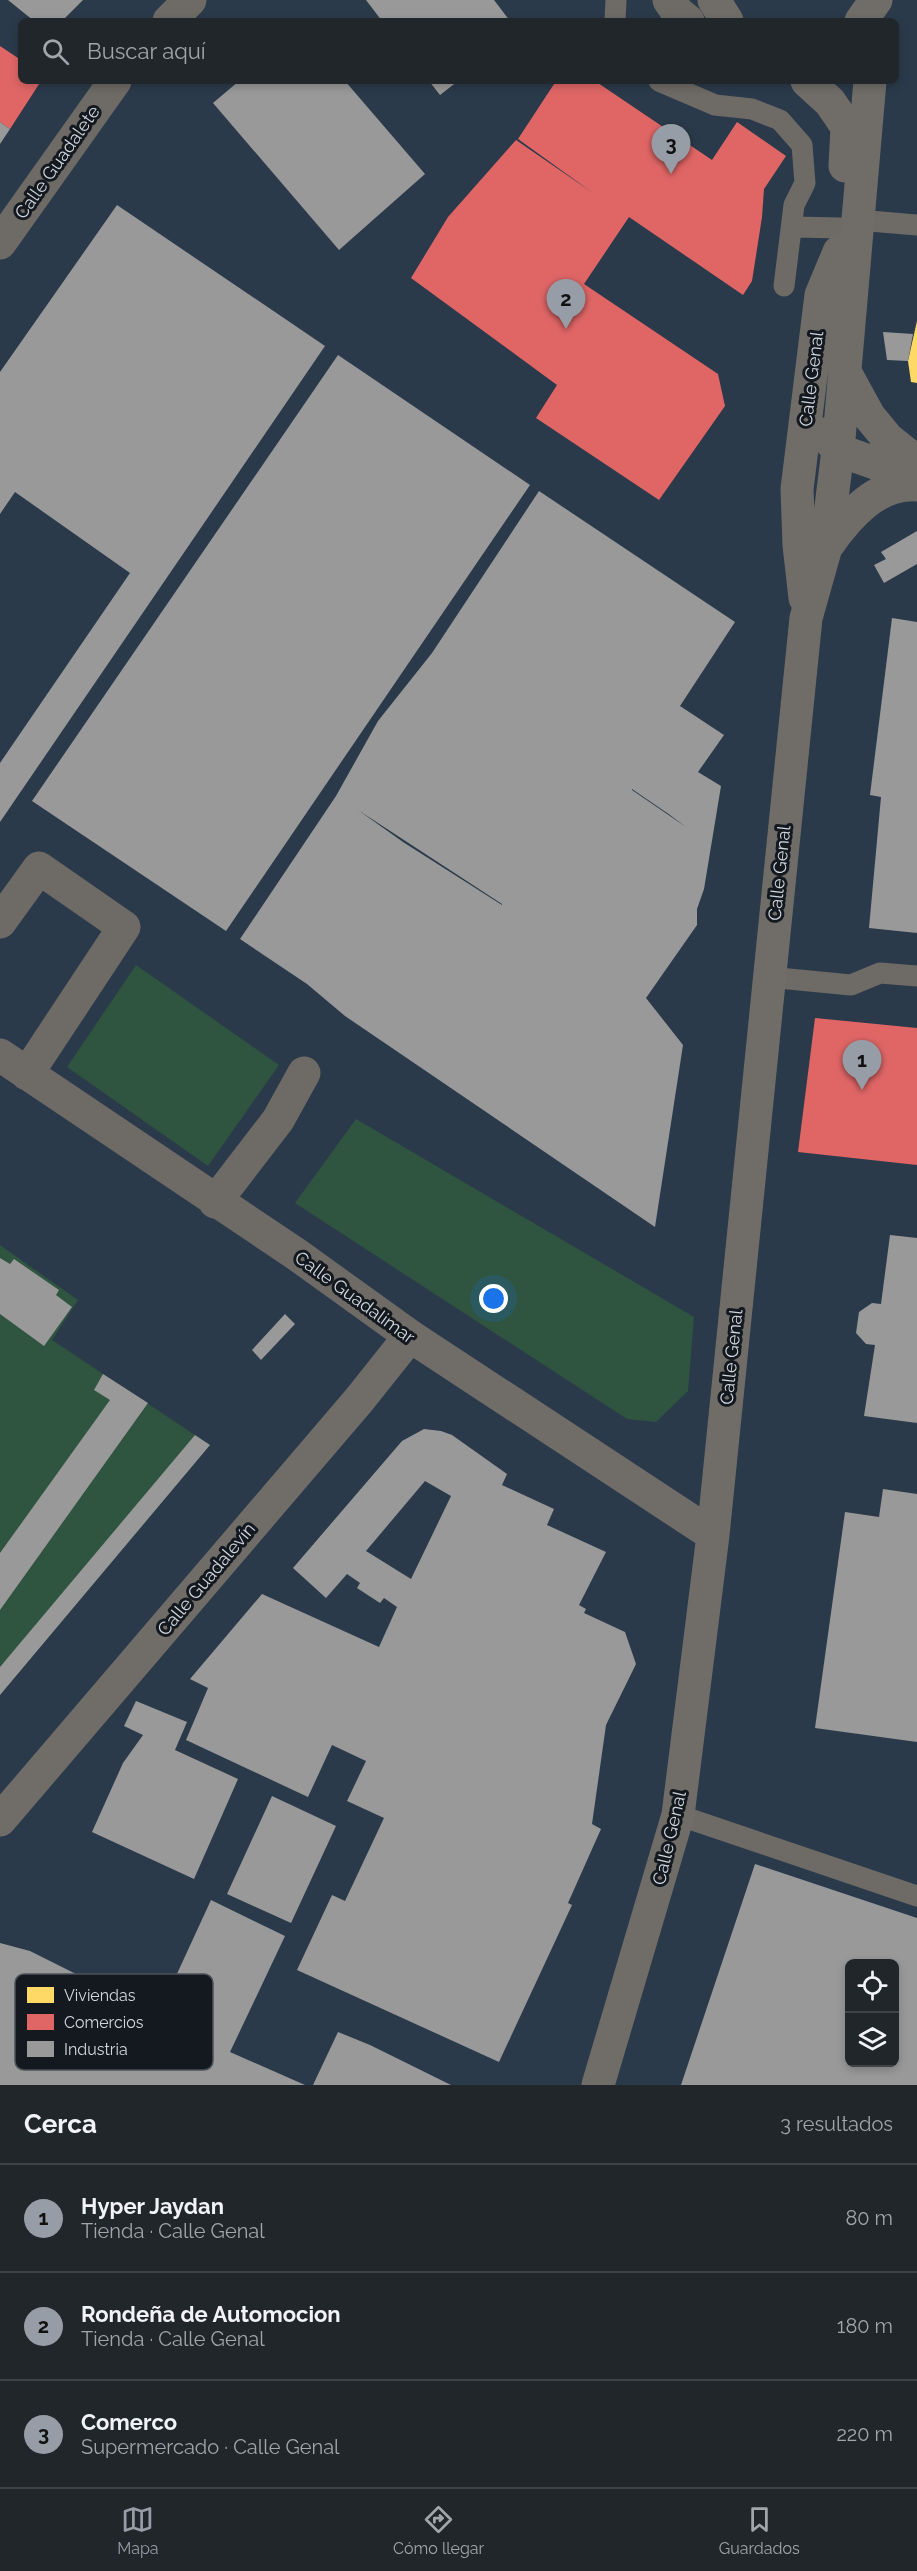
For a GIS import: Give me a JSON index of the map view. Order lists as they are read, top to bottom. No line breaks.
{"streets":{"main road":["Calle Genal","Calle Guadalimar","Calle Guadalevín"],"street":["Calle Guadalete"]},"crossings":[["Calle Genal","Calle Guadalimar"],["Calle Guadalimar","Calle Guadalevín"]],"legend":["Viviendas","Comercios","Industria"],"page":{"search":"Buscar aquí","pins":["3","2","1"],"heading":["Cerca","3 resultados"],"list":[{"mark":"1","name":"Hyper Jaydan","note":"Tienda · Calle Genal","value":"80 m"},{"mark":"2","name":"Rondeña de Automocion","note":"Tienda · Calle Genal","value":"180 m"},{"mark":"3","name":"Comerco","note":"Supermercado · Calle Genal","value":"220 m"}],"nav":["Mapa","Cómo llegar","Guardados"]}}
